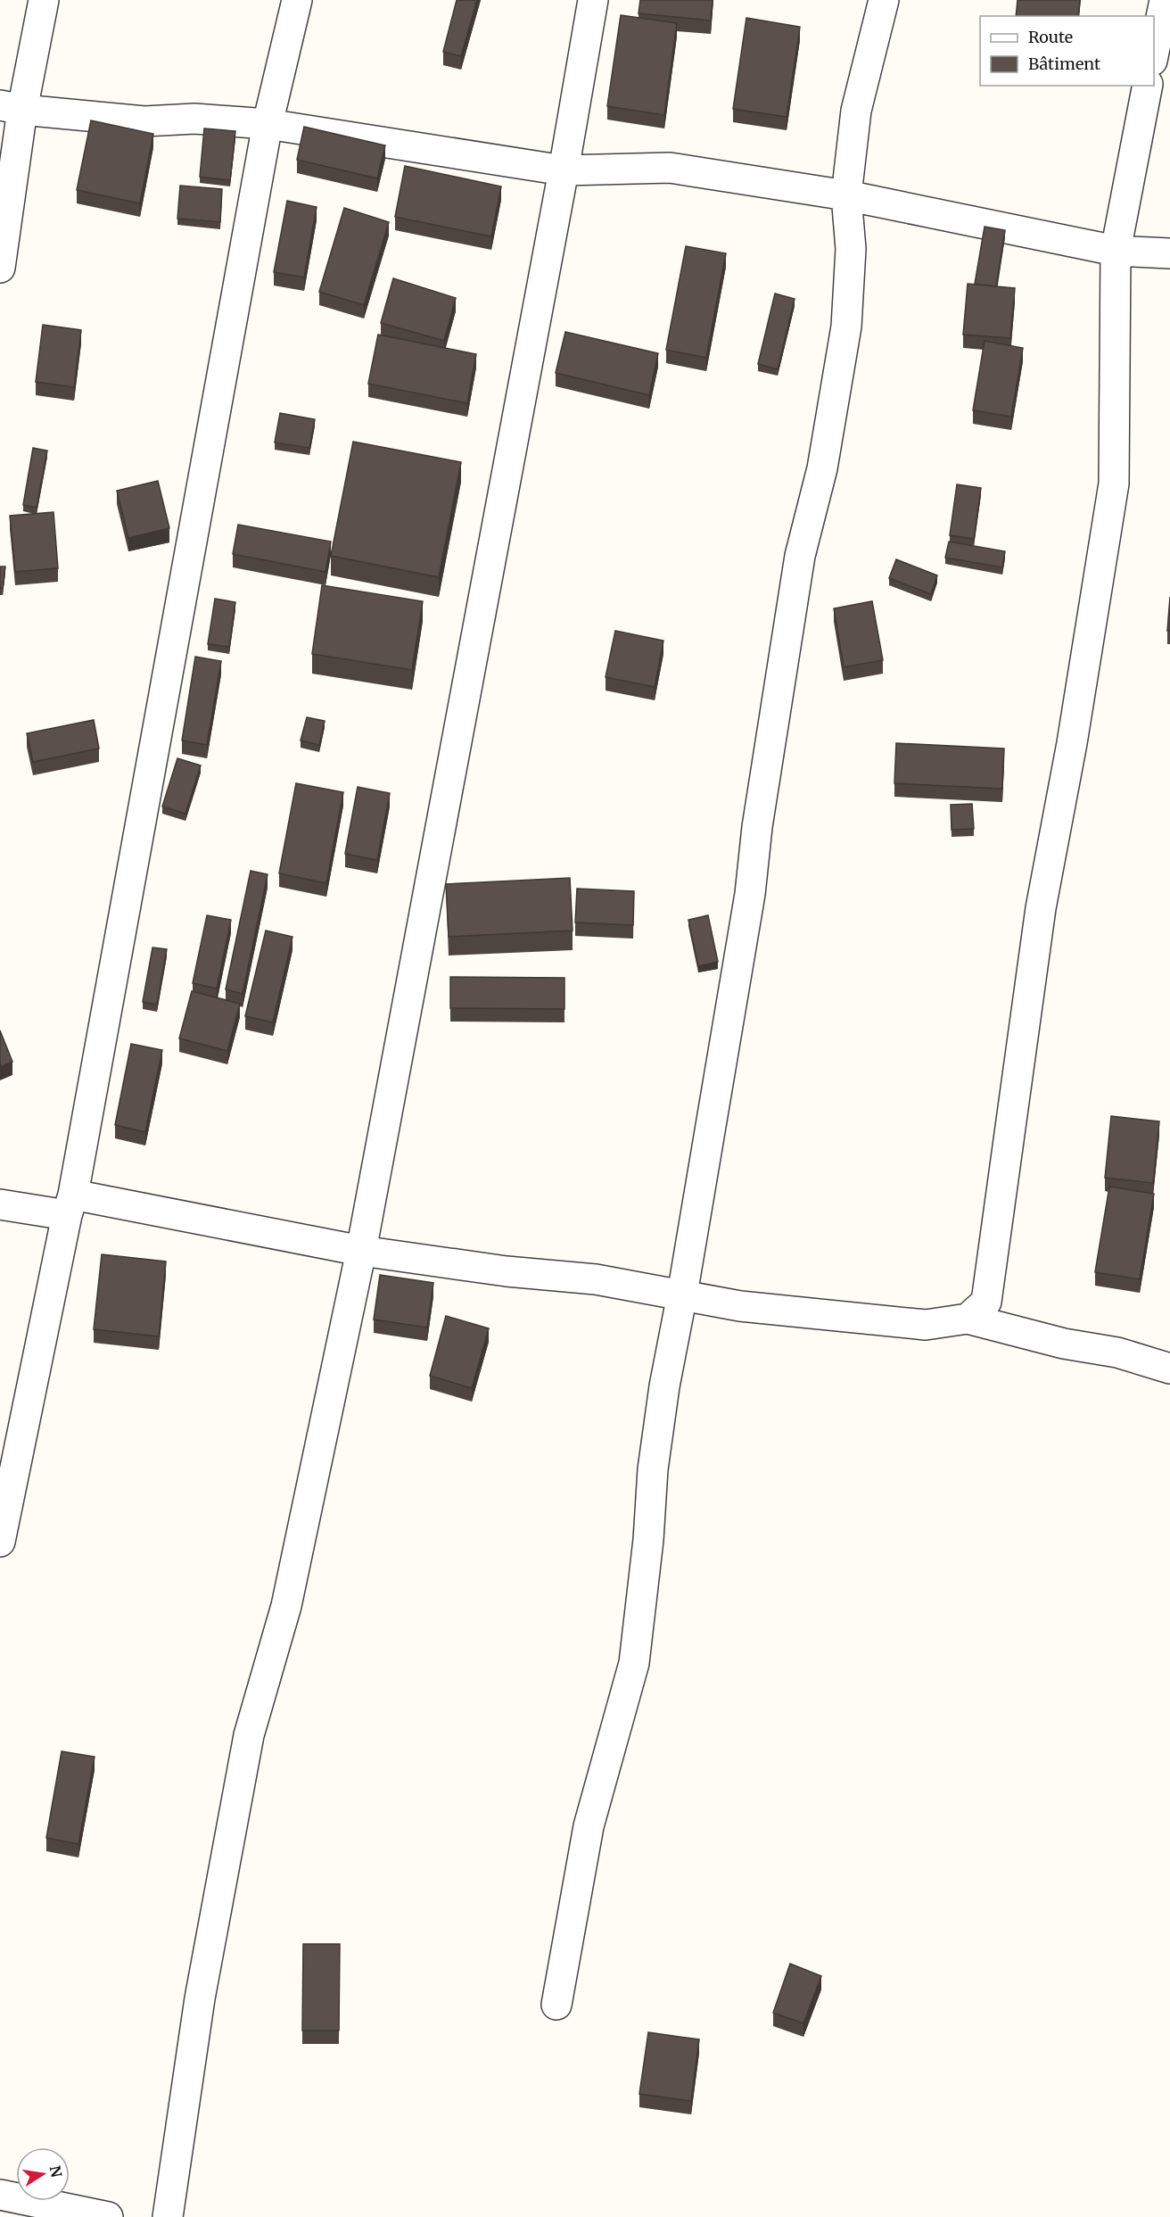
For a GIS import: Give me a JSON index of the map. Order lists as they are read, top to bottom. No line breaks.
{"legend":["Route","Bâtiment"],"north":"right"}
